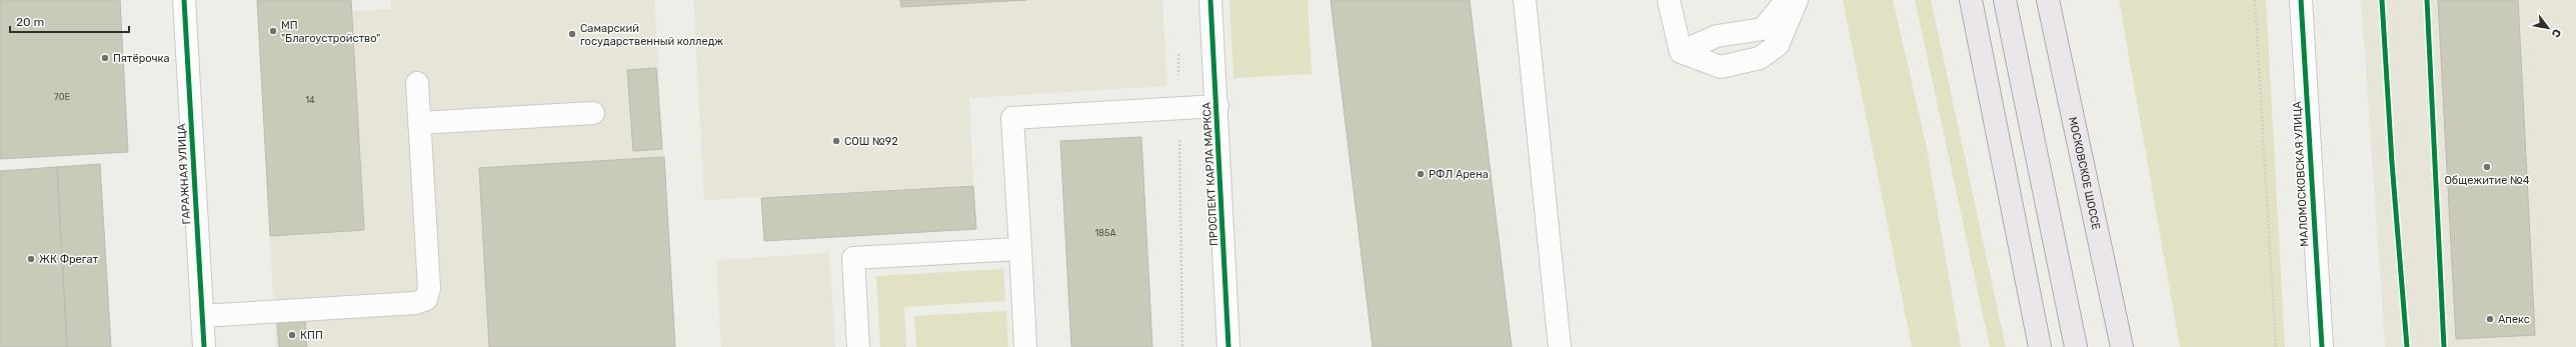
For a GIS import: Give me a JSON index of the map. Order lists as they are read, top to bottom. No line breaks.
{"streets":{"main road":["МОСКОВСКОЕ ШОССЕ"],"street":["ГАРАЖНАЯ УЛИЦА","ПРОСПЕКТ КАРЛА МАРКСА","МАЛОМОСКОВСКАЯ УЛИЦА"]},"places":["МП \"Благоустройство\"","Самарский государственный колледж","Пятёрочка","СОШ №92","Общежитие №4","РФЛ Арена","ЖК Фрегат","Апекс","КПП"],"house_numbers":["70Е","14","185А"],"scale_bar":"20 m","north":"bottom right"}
